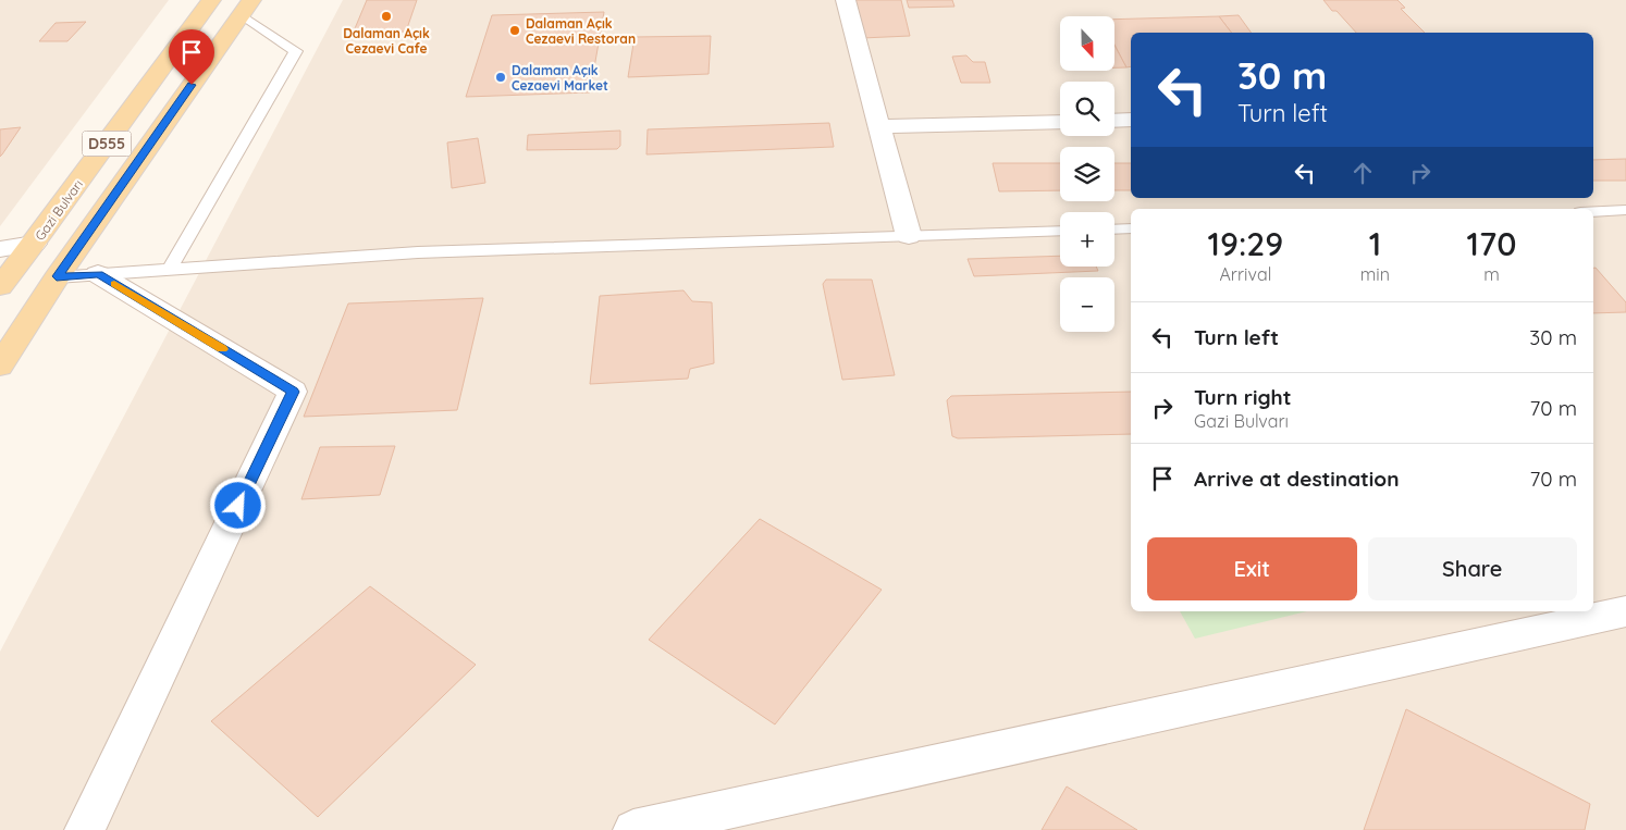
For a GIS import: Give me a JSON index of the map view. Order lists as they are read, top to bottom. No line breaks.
{"streets":{"main road":["D555","Gazi Bulvarı"]},"places":["Dalaman Açık Cezaevi Cafe","Dalaman Açık Cezaevi Restoran","Dalaman Açık Cezaevi Market"],"north":"bottom","page":{"map_buttons":["+","−"],"turn":["30 m","Turn left"],"eta":["19:29","Arrival","1","min","170","m"],"list":[{"name":"Turn left","value":"30 m"},{"name":"Turn right","note":"Gazi Bulvarı","value":"70 m"},{"name":"Arrive at destination","value":"70 m"}],"buttons":["Exit","Share"]}}
